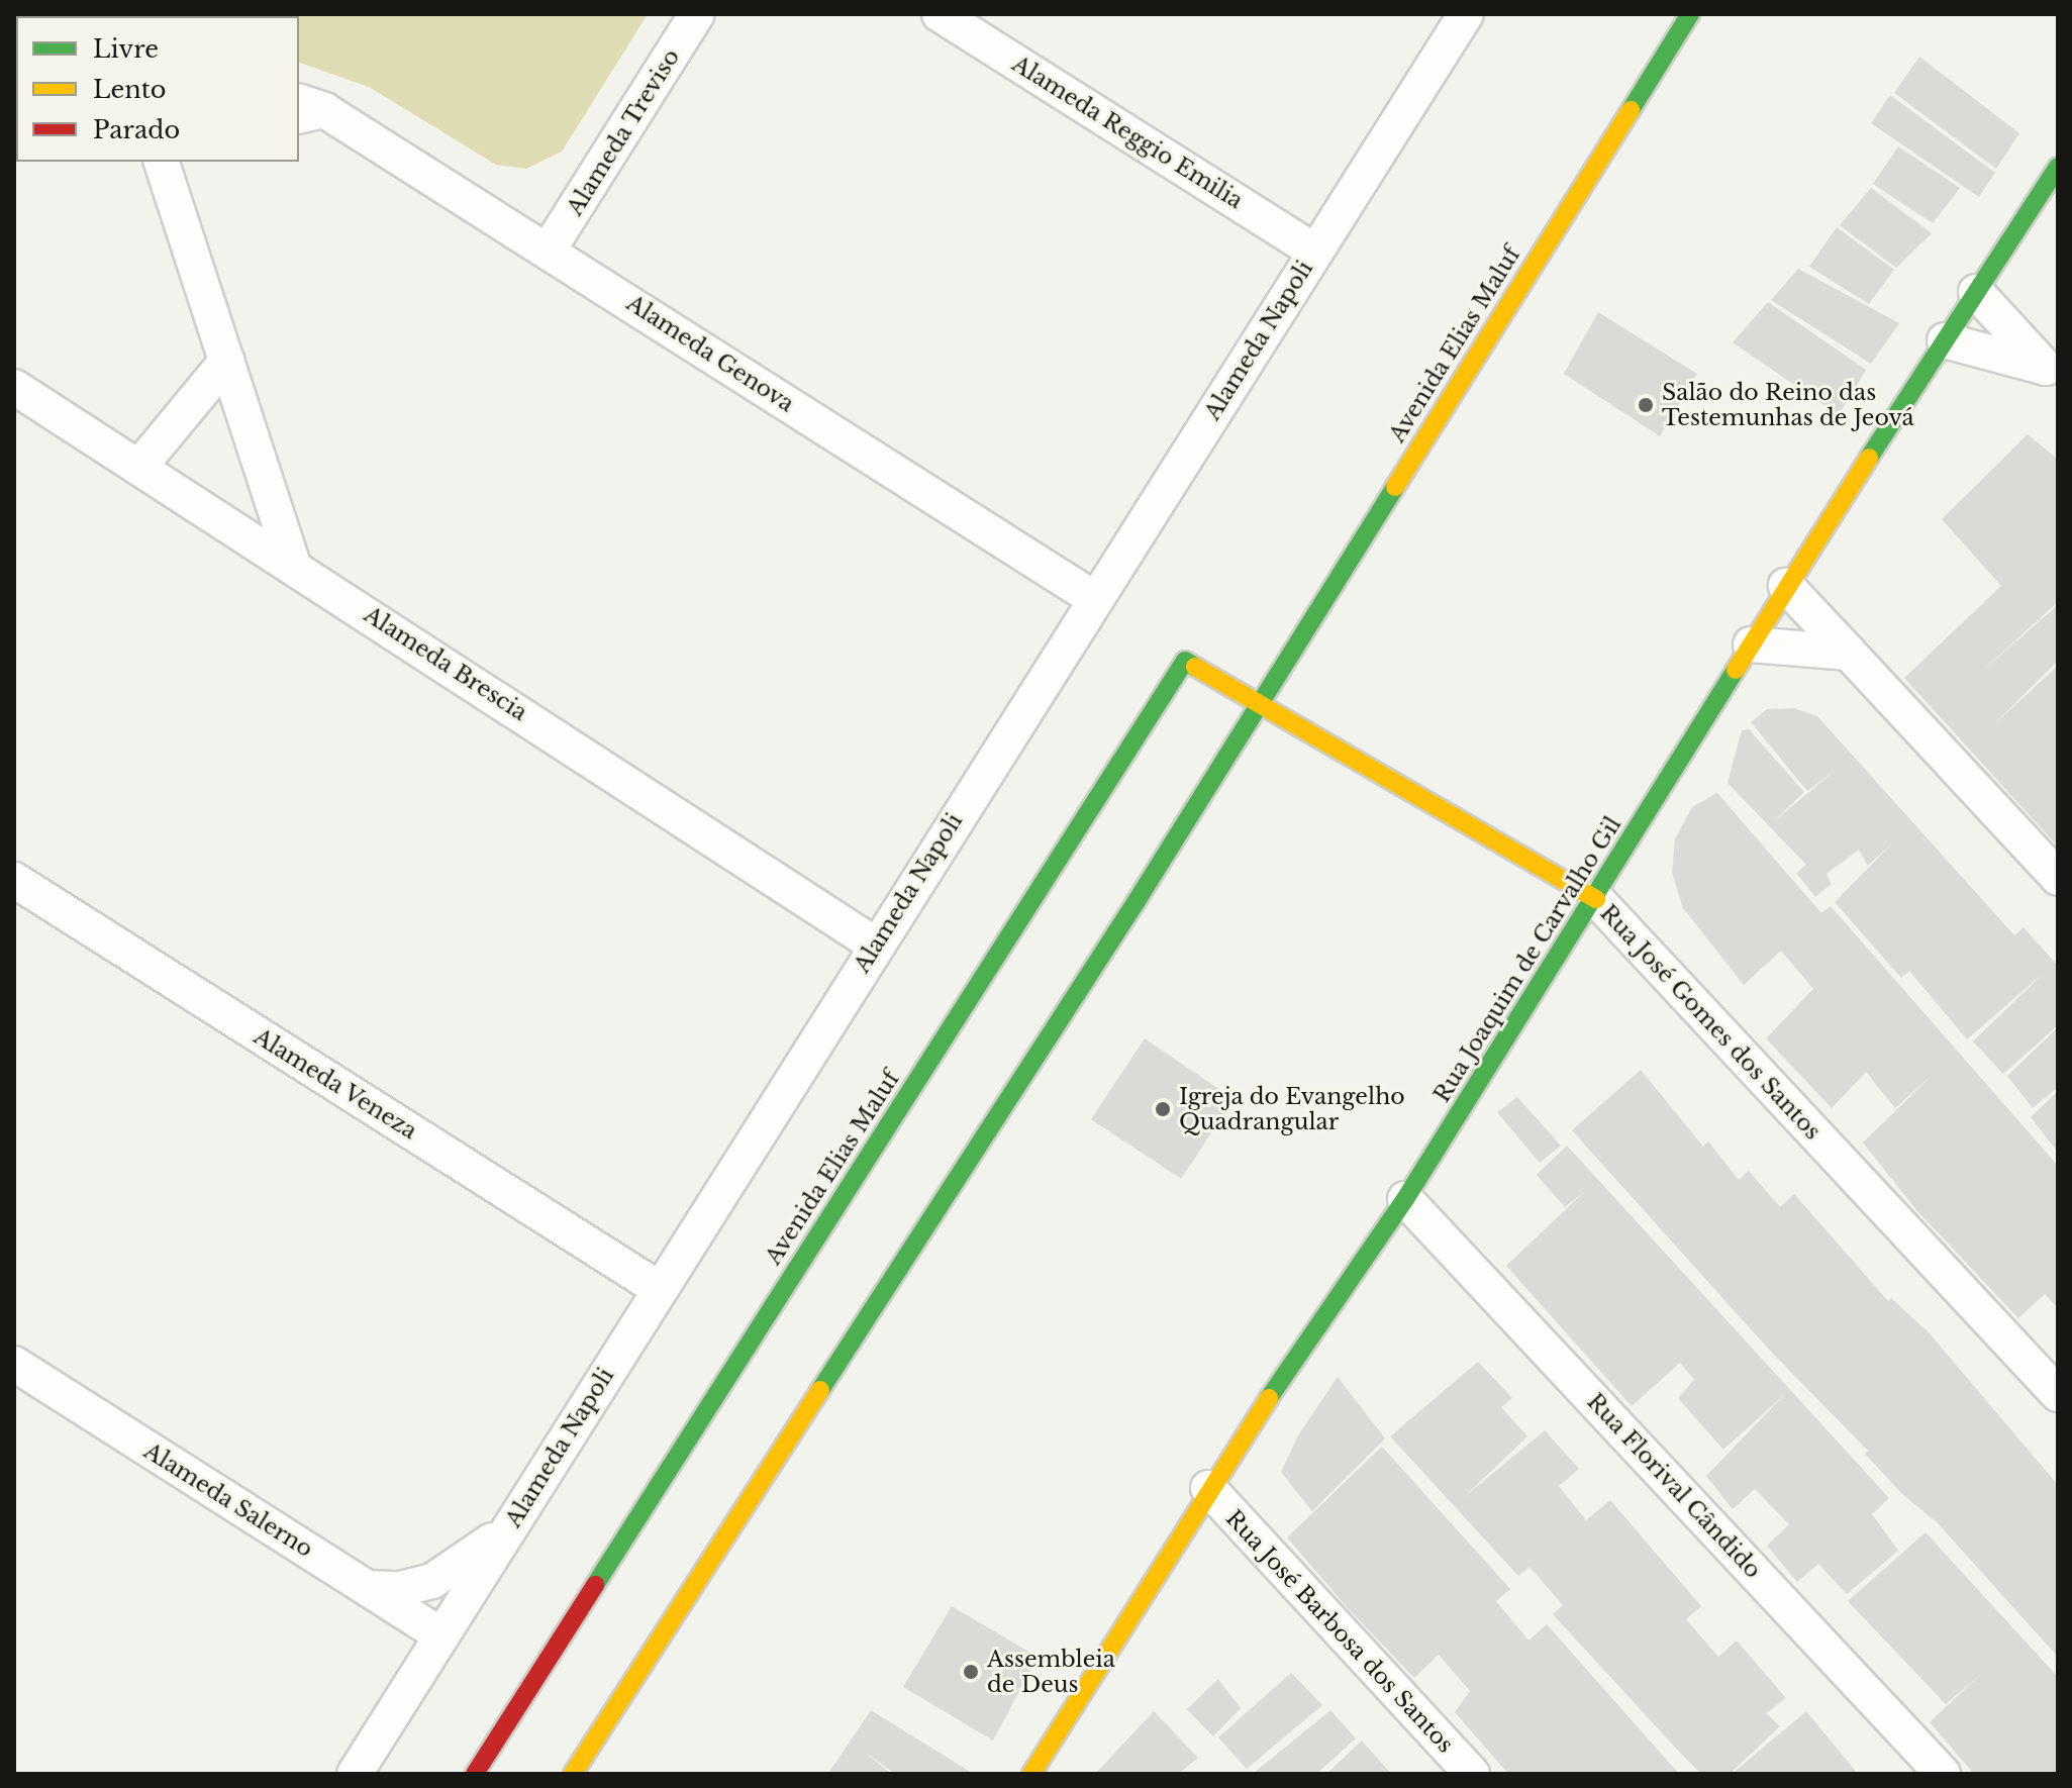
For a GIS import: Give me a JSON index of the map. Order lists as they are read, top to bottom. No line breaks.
{"streets":{"street":["Alameda Treviso","Alameda Reggio Emilia","Alameda Napoli","Avenida Elias Maluf","Alameda Genova","Alameda Brescia","Rua Joaquim de Carvalho Gil","Rua José Gomes dos Santos","Alameda Veneza","Rua Florival Cândido","Alameda Salerno","Rua José Barbosa dos Santos"]},"crossings":[["Alameda Treviso","Alameda Genova"],["Alameda Reggio Emilia","Alameda Napoli"],["Alameda Napoli","Alameda Genova"],["Alameda Napoli","Alameda Brescia"],["Alameda Napoli","Alameda Veneza"],["Alameda Napoli","Alameda Salerno"],["Avenida Elias Maluf","Rua José Gomes dos Santos"],["Rua Joaquim de Carvalho Gil","Rua José Gomes dos Santos"],["Rua Joaquim de Carvalho Gil","Rua Florival Cândido"],["Rua Joaquim de Carvalho Gil","Rua José Barbosa dos Santos"]],"places":["Salão do Reino das Testemunhas de Jeová","Igreja do Evangelho Quadrangular","Assembleia de Deus"],"legend":["Livre","Lento","Parado"]}
